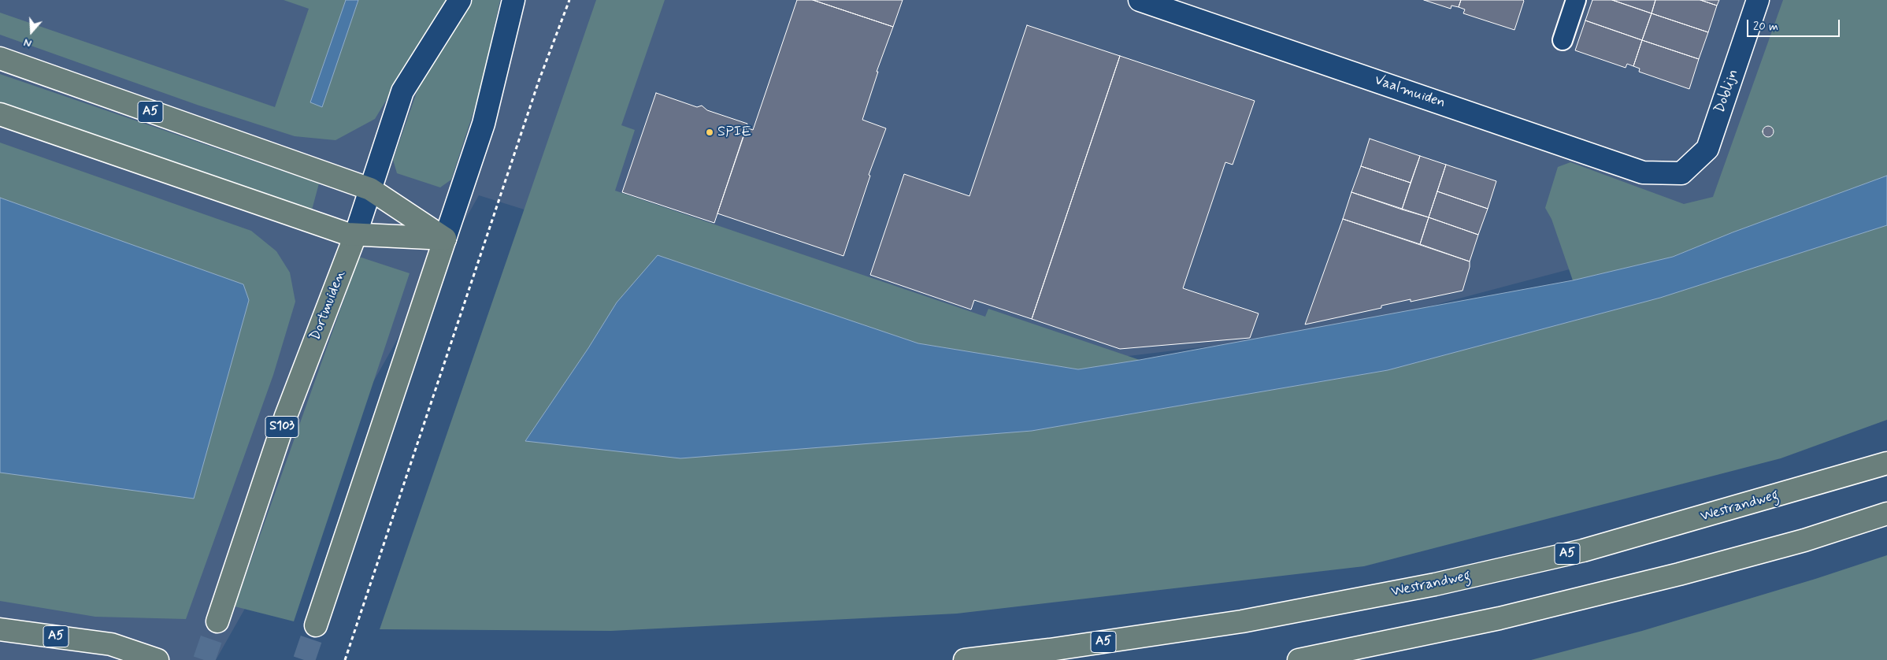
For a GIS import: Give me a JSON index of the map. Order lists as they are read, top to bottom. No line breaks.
{"streets":{"main road":["A5","Dortmuiden","S103","Westrandweg"],"street":["Doblijn","Vaalmuiden"]},"crossings":[["Doblijn","Vaalmuiden"],["A5","Dortmuiden"]],"places":["SPIE"],"scale_bar":"20 m","north":"bottom"}
